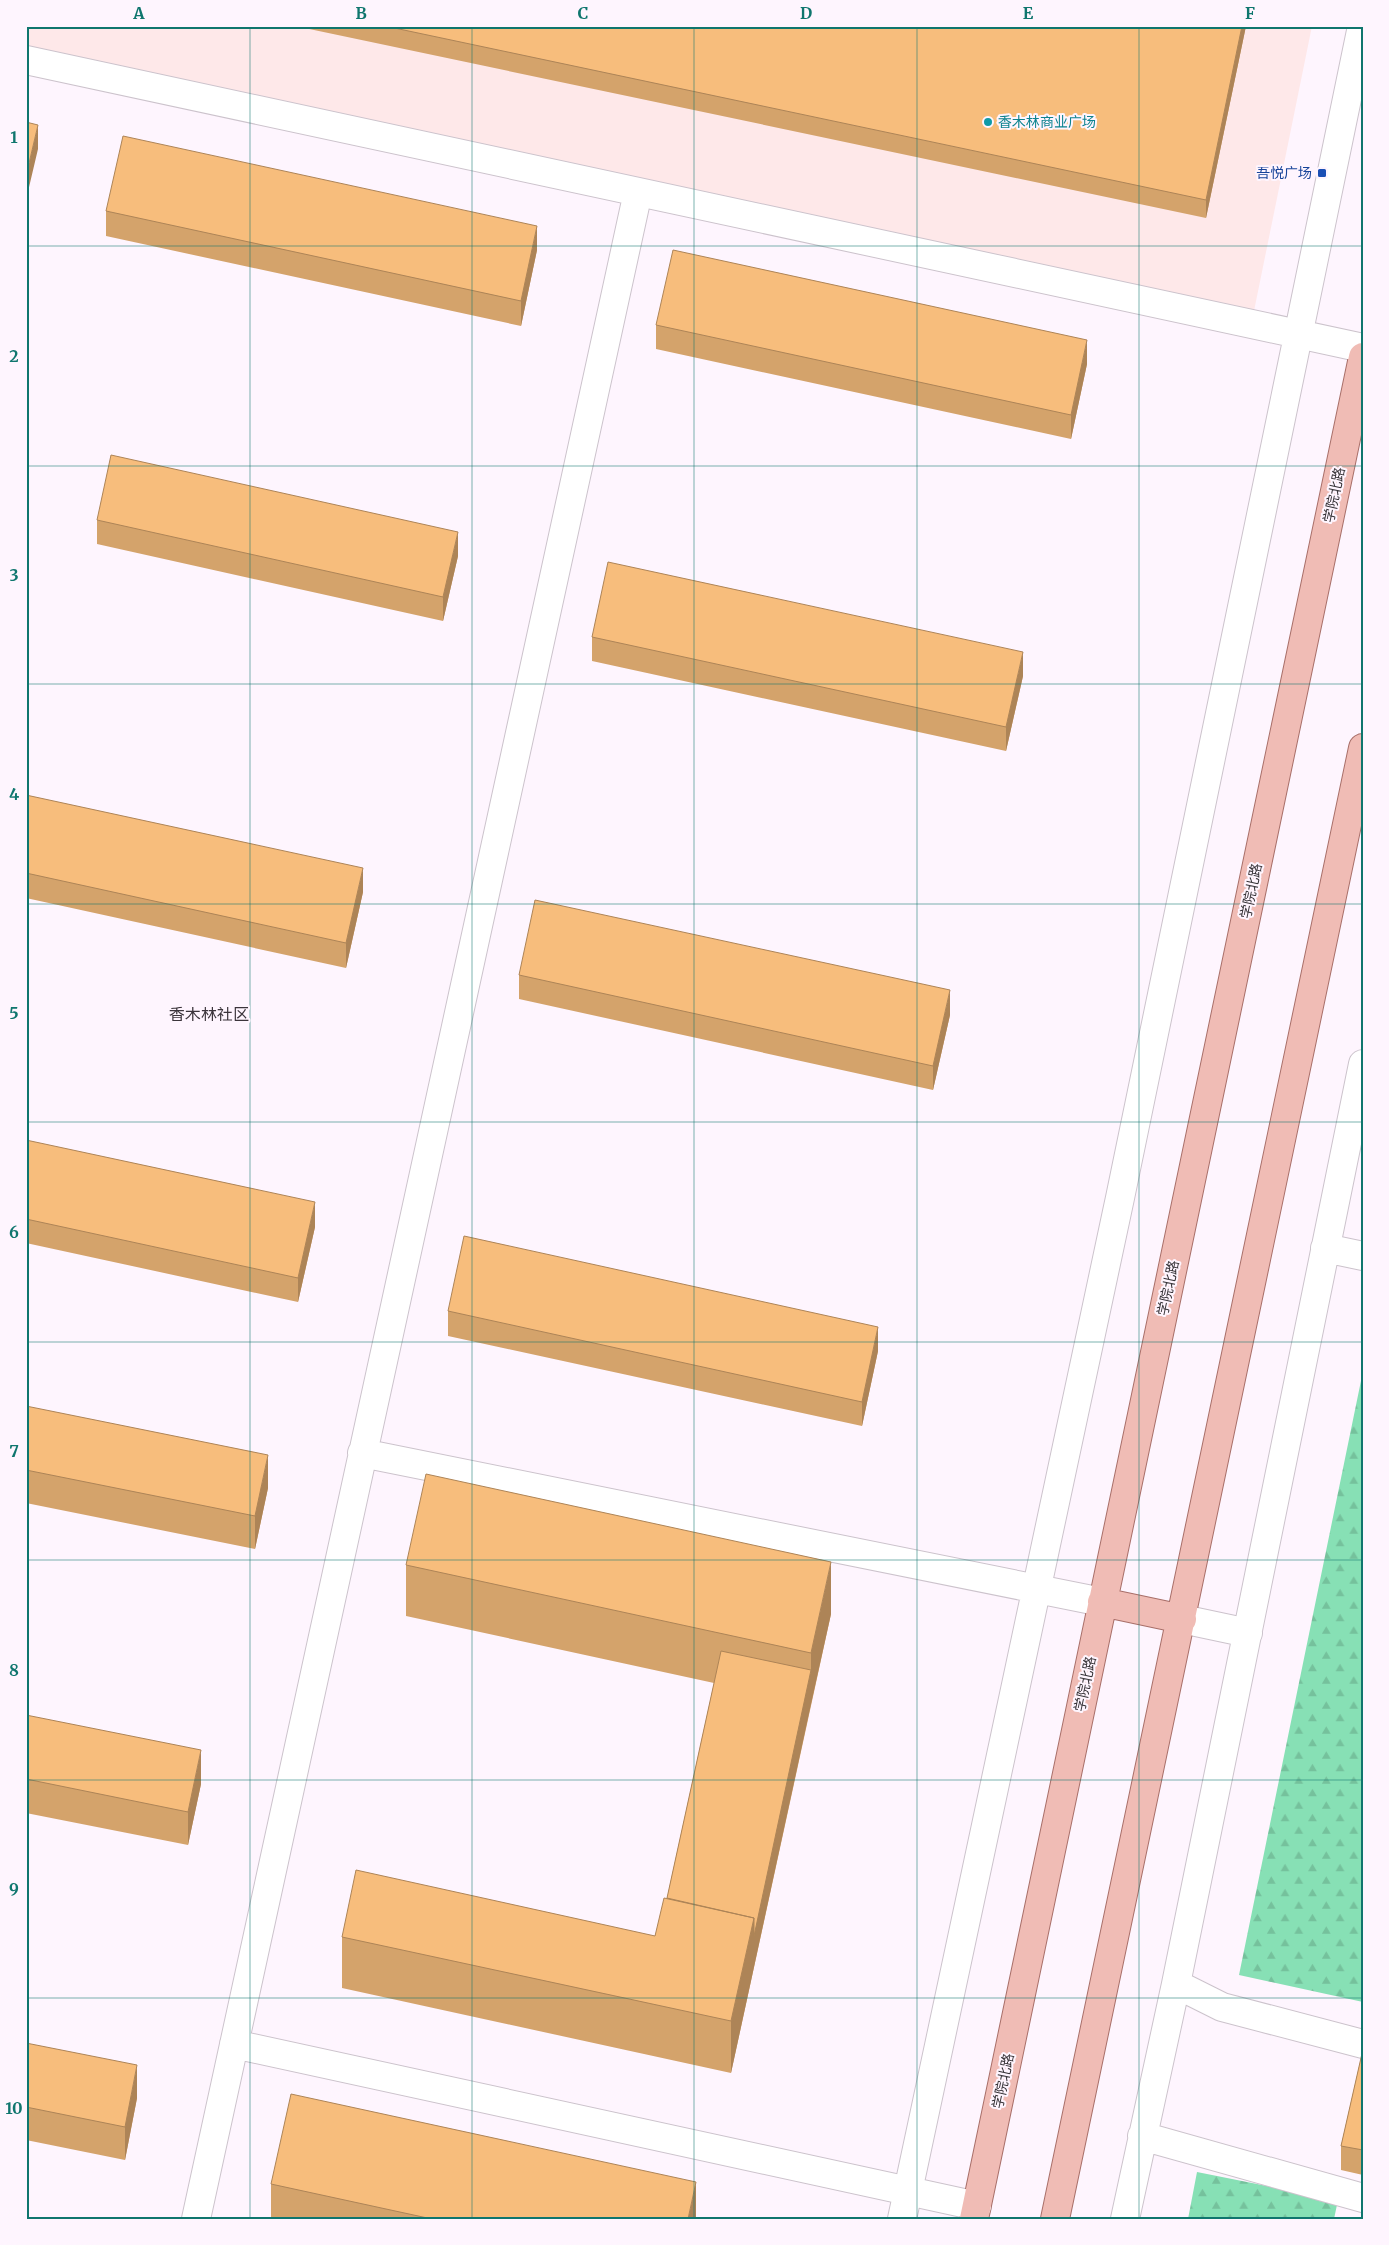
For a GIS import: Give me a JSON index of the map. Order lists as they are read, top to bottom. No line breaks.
{"streets":{"main road":["学院北路"]},"districts":["香木林社区"],"places":{"other":["香木林商业广场"],"transit":["吾悦广场"]},"grid":{"columns":["A","B","C","D","E","F"],"rows":["1","2","3","4","5","6","7","8","9","10"]}}
